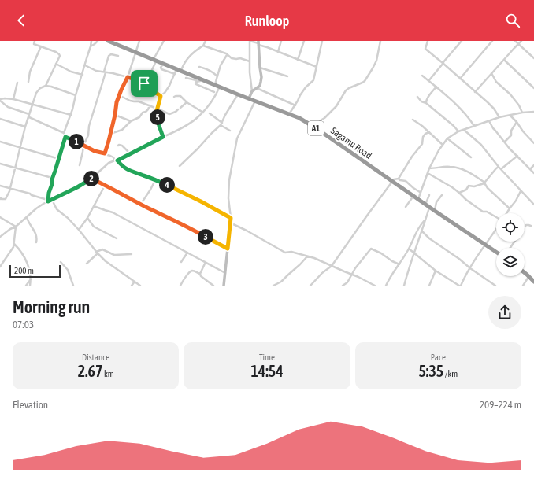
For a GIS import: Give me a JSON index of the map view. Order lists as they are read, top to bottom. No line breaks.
{"streets":{"highway":["A1","Sagamu Road"]},"scale_bar":"200 m","page":{"header":"Runloop","pins":["5","1","2","4","3"],"scale":"200 m","heading":["Morning run","07:03"],"stats":[["Distance","2.67 km"],["Time","14:54"],["Pace","5:35 /km"]],"chart":["Elevation","209–224 m"]}}
